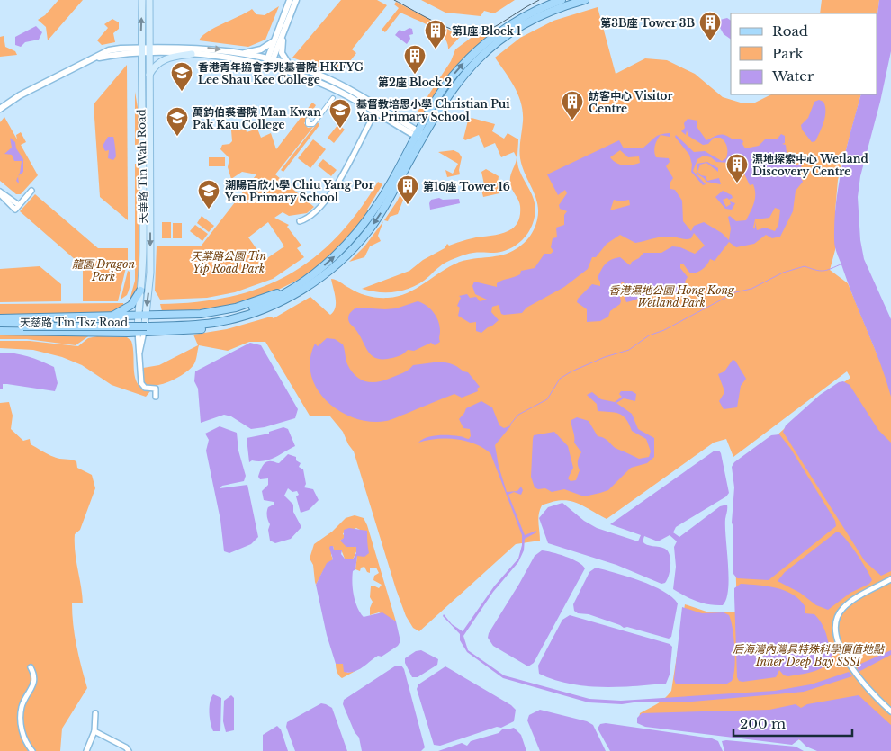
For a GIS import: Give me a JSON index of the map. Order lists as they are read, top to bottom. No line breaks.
{"streets":{"main road":["天華路 Tin Wah Road","天慈路 Tin Tsz Road"]},"crossings":[["天華路 Tin Wah Road","天慈路 Tin Tsz Road"]],"parks":["天業路公園 Tin Yip Road Park","龍園 Dragon Park","香港濕地公園 Hong Kong Wetland Park","后海灣內灣具特殊科學價值地點 Inner Deep Bay SSSI"],"places":{"building":["第3B座 Tower 3B","第1座 Block 1","第2座 Block 2","訪客中心 Visitor Centre","濕地探索中心 Wetland Discovery Centre","第16座 Tower 16"],"school or university":["香港青年拹會李兆基書院 HKFYG Lee Shau Kee College","基督教培恩小學 Christian Pui Yan Primary School","萬鈞伯裘書院 Man Kwan Pak Kau College","潮陽百欣小學 Chiu Yang Por Yen Primary School"]},"legend":["Road","Park","Water"],"scale_bar":"200 m"}
